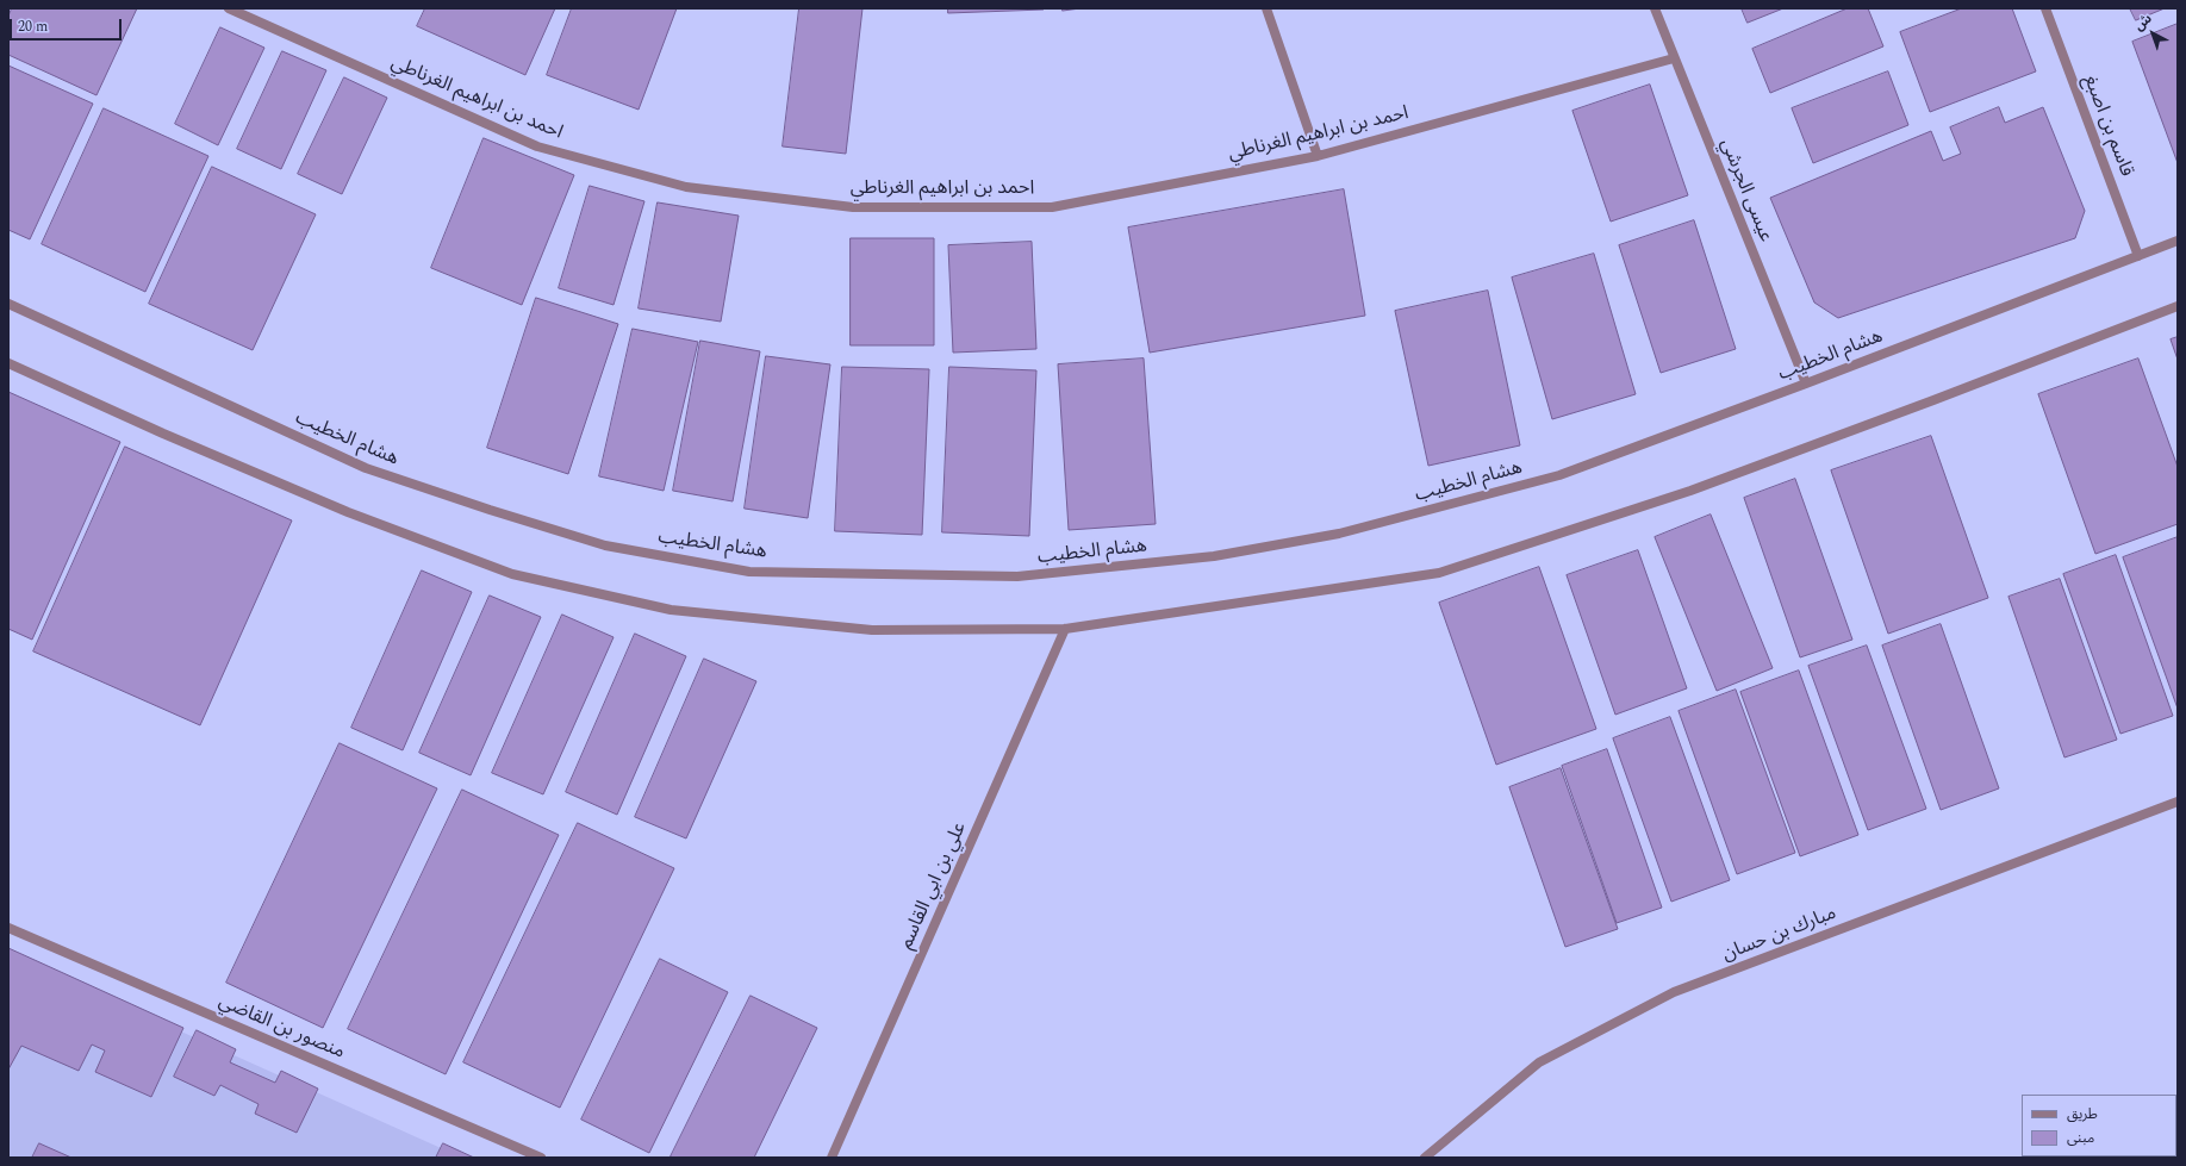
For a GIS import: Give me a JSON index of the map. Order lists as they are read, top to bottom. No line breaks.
{"streets":{"street":["احمد بن ابراهيم الغرناطي","قاسم بن اصبغ","عيسى الجرشي","هشام الخطيب","علي بن ابي القاسم","مبارك بن حسان","منصور بن القاضي"]},"crossings":[["احمد بن ابراهيم الغرناطي","عيسى الجرشي"],["قاسم بن اصبغ","هشام الخطيب"],["عيسى الجرشي","هشام الخطيب"]],"legend":["طريق","مبنى"],"scale_bar":"20 m","north":"top left"}
